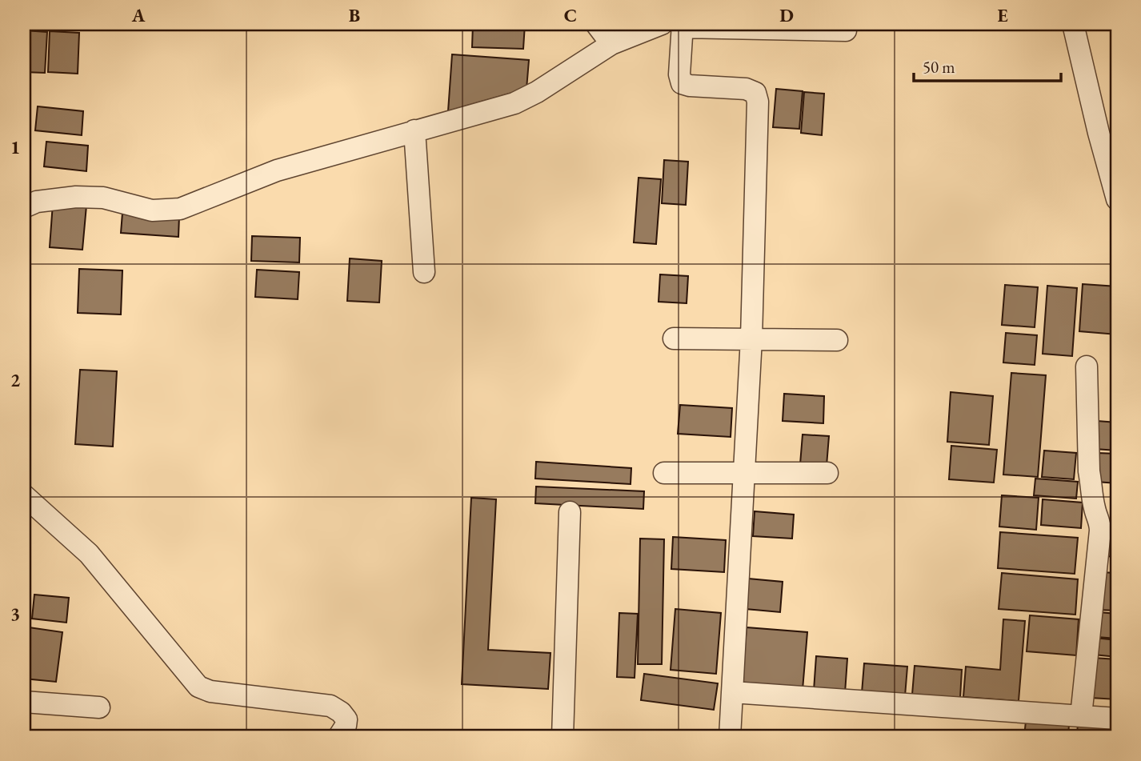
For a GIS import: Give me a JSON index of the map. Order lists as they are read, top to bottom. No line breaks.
{"scale_bar":"50 m","grid":{"columns":["A","B","C","D","E"],"rows":["1","2","3"]}}
